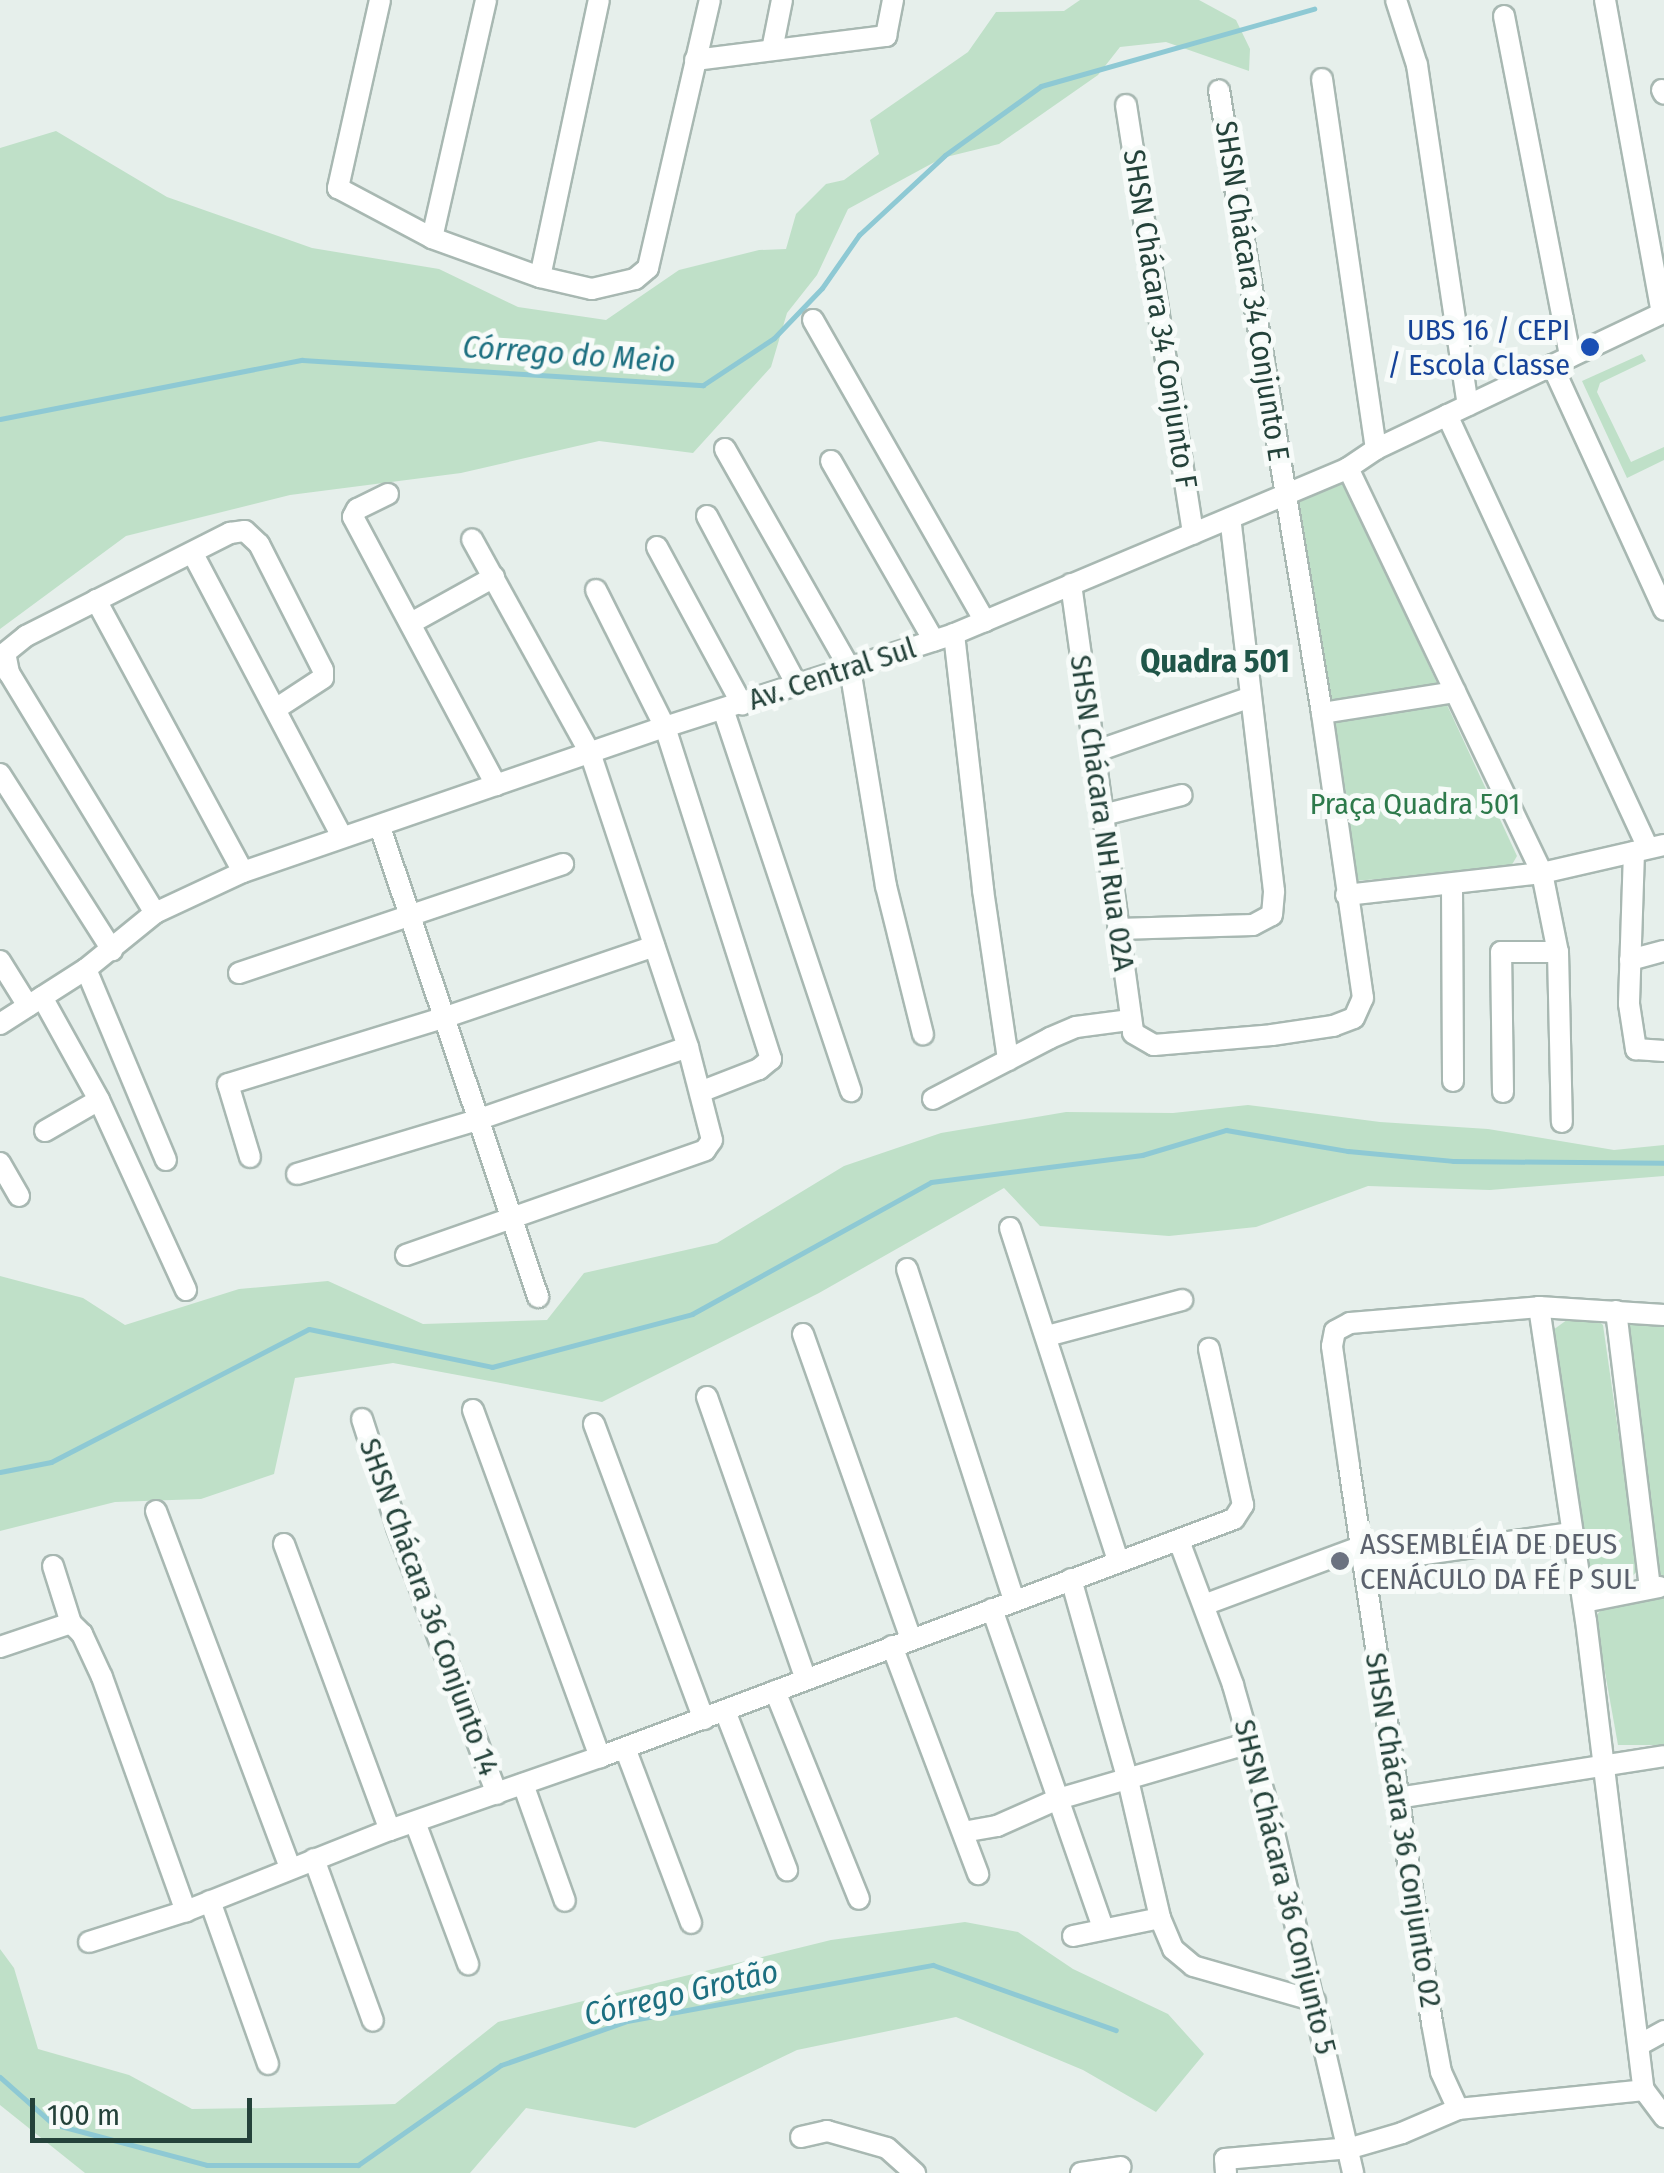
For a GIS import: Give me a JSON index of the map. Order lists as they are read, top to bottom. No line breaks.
{"streets":{"street":["SHSN Chácara 34 Conjunto E","SHSN Chácara 34 Conjunto F","Av. Central Sul","SHSN Chácara NH Rua 02A","SHSN Chácara 36 Conjunto 14","SHSN Chácara 36 Conjunto 02","SHSN Chácara 36 Conjunto 5"]},"crossings":[["SHSN Chácara 34 Conjunto E","Av. Central Sul"],["SHSN Chácara 34 Conjunto E","SHSN Chácara NH Rua 02A"],["SHSN Chácara 34 Conjunto F","Av. Central Sul"],["Av. Central Sul","SHSN Chácara NH Rua 02A"]],"districts":["Quadra 501"],"water":["Córrego do Meio","Córrego Grotão"],"parks":["Praça Quadra 501"],"places":["UBS 16 / CEPI / Escola Classe","ASSEMBLÉIA DE DEUS CENÁCULO DA FÉ P SUL"],"scale_bar":"100 m"}
